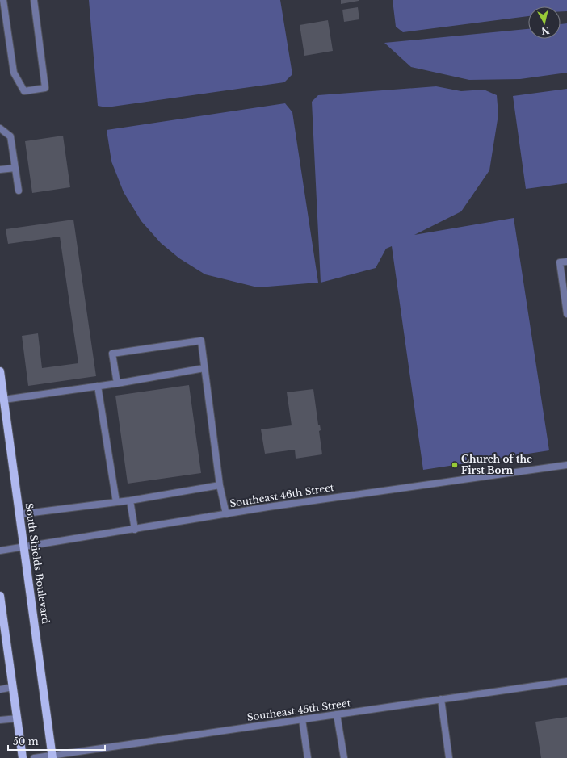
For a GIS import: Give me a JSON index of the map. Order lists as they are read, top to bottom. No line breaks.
{"streets":{"main road":["South Shields Boulevard"],"street":["Southeast 46th Street","Southeast 45th Street"]},"crossings":[["Southeast 46th Street","South Shields Boulevard"],["South Shields Boulevard","Southeast 45th Street"]],"places":["Church of the First Born"],"scale_bar":"50 m","north":"bottom"}
